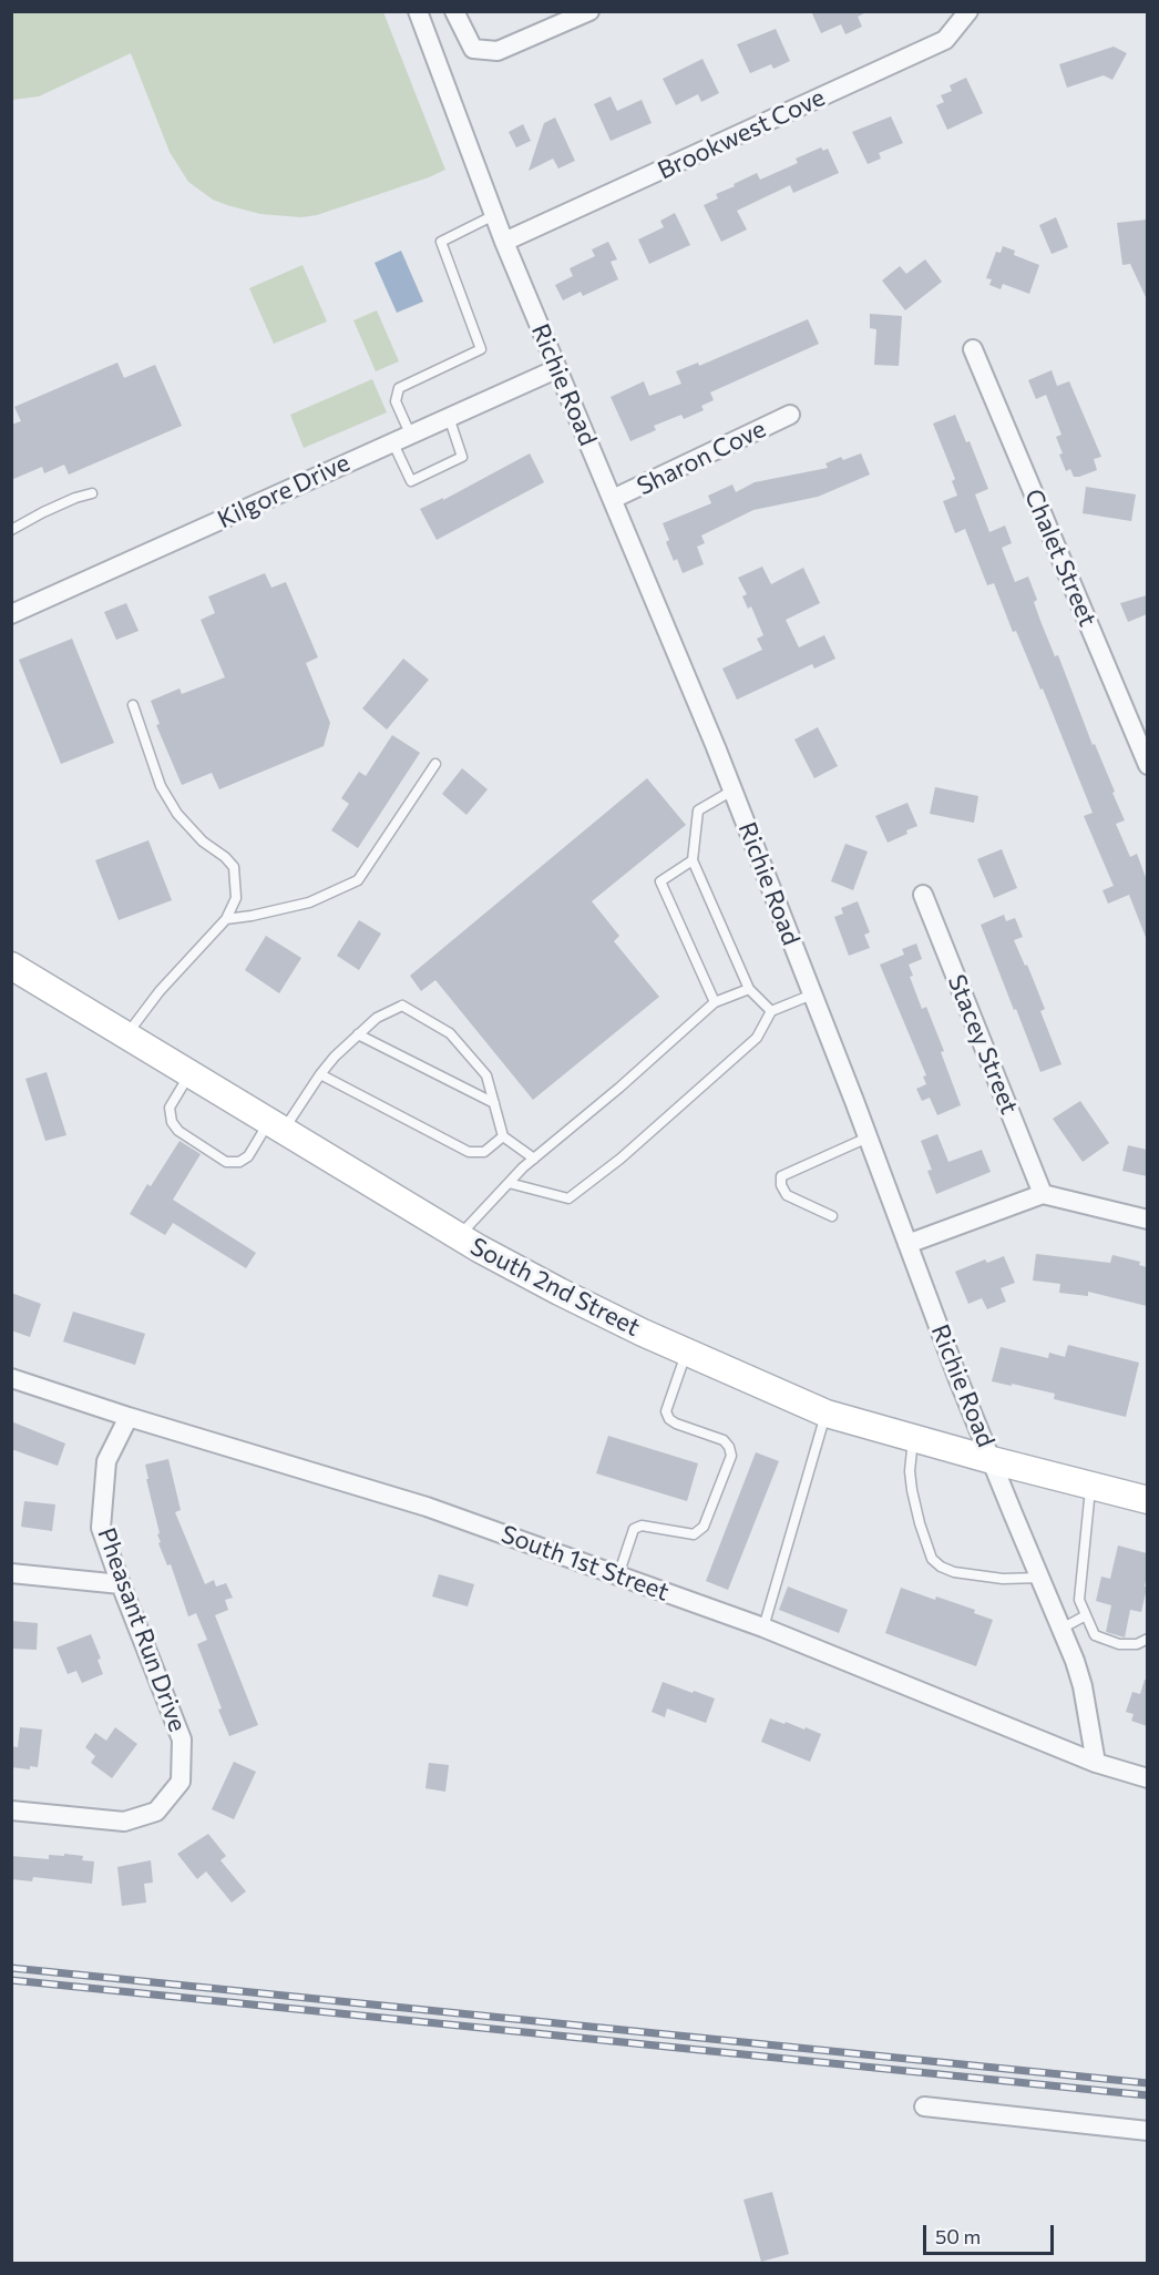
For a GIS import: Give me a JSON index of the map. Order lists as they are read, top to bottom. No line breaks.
{"streets":{"main road":["South 2nd Street"],"street":["Brookwest Cove","Richie Road","Sharon Cove","Kilgore Drive","Chalet Street","Stacey Street","South 1st Street","Pheasant Run Drive"]},"crossings":[["Brookwest Cove","Richie Road"],["Richie Road","Sharon Cove"],["Richie Road","Kilgore Drive"],["Richie Road","South 2nd Street"],["Richie Road","South 1st Street"],["South 1st Street","Pheasant Run Drive"]],"scale_bar":"50 m"}
